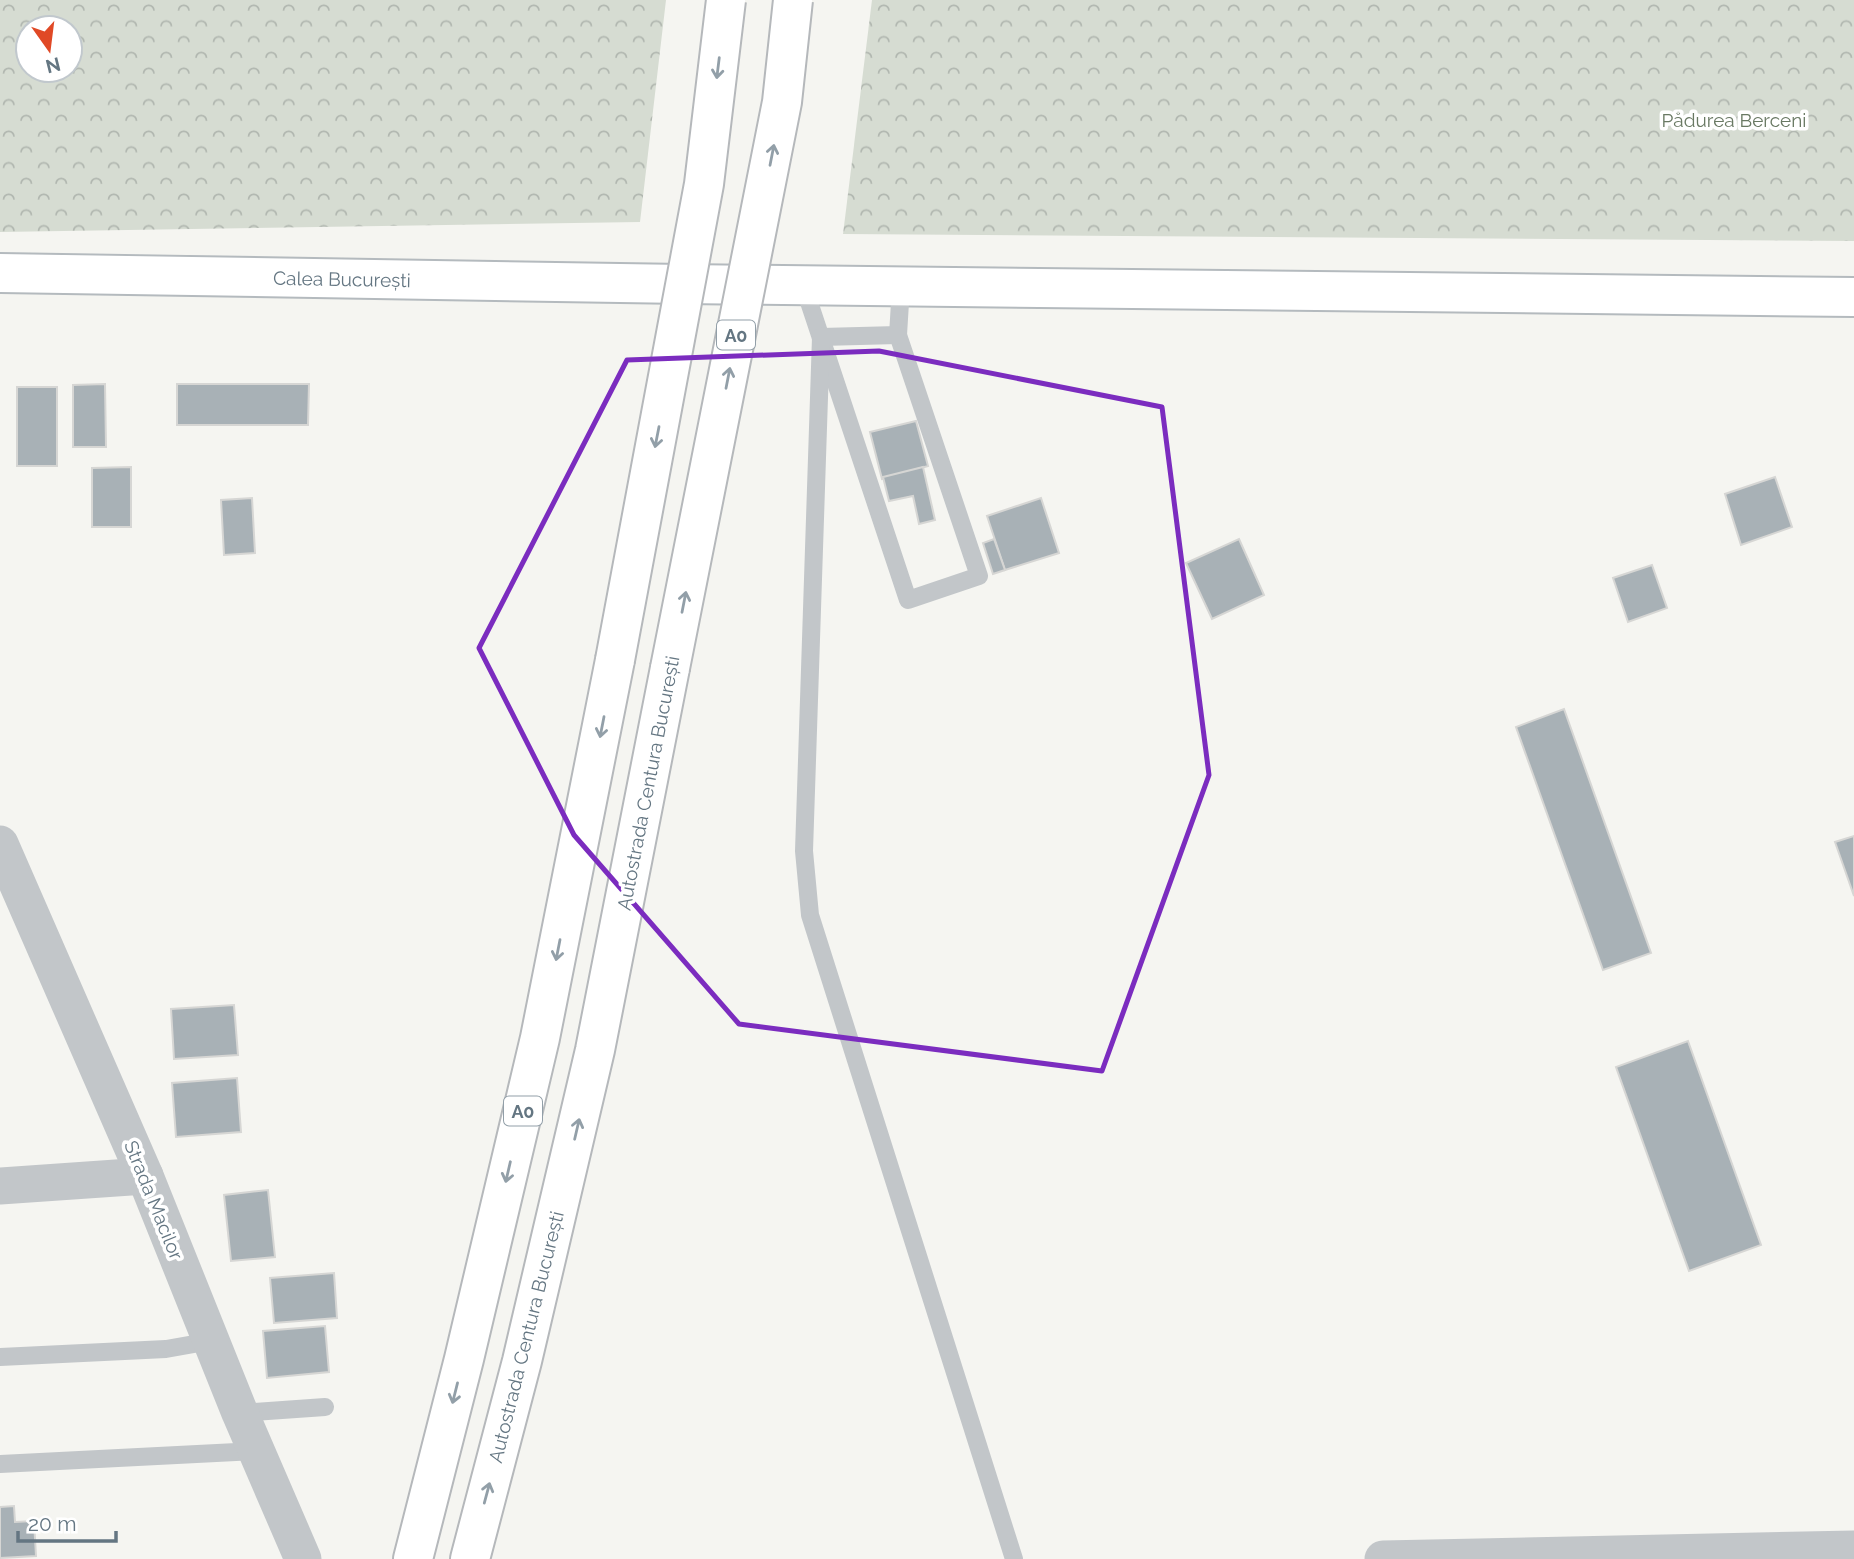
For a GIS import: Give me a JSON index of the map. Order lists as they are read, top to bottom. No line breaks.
{"streets":{"main road":["Calea București","A0","Autostrada Centura București"],"street":["Strada Macilor"]},"parks":["Pădurea Berceni"],"scale_bar":"20 m","north":"bottom"}
